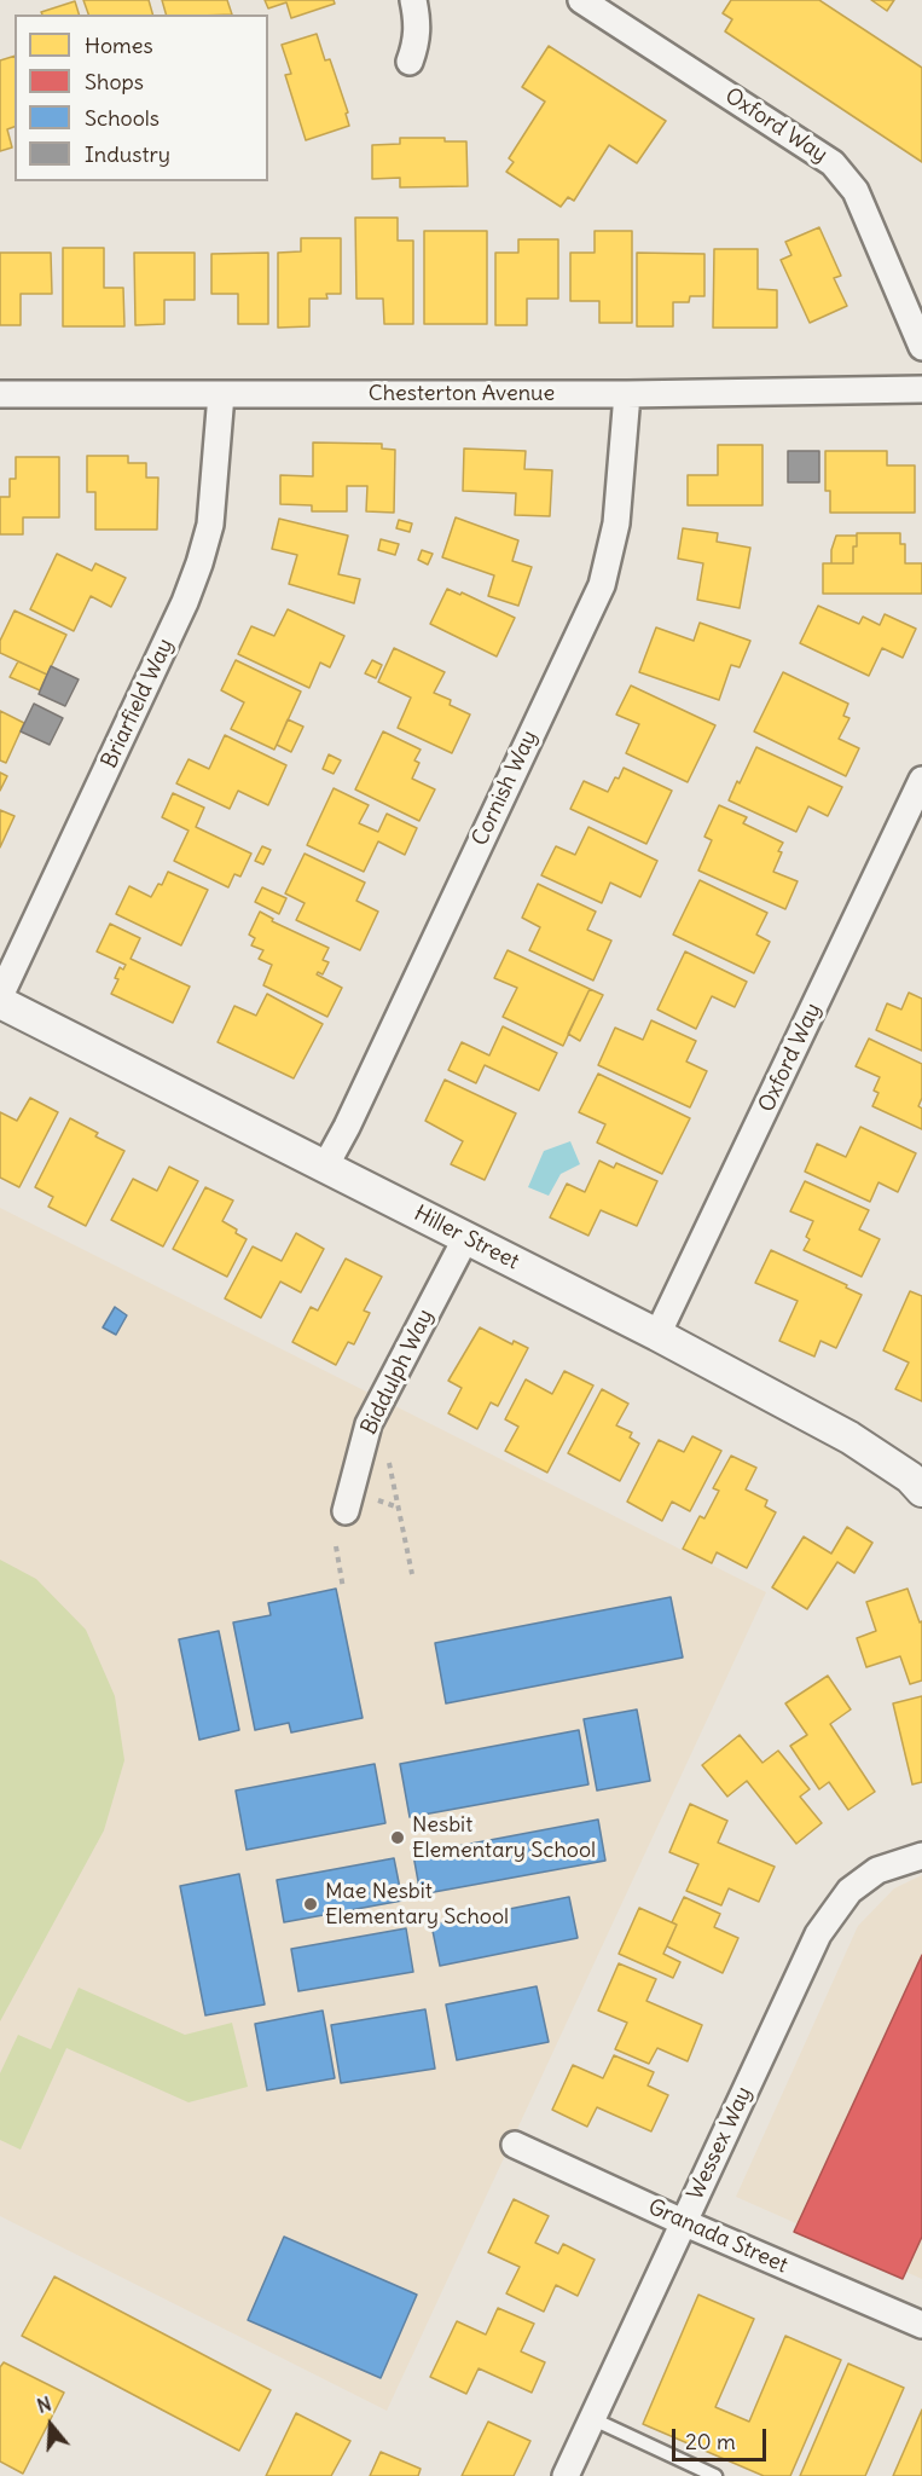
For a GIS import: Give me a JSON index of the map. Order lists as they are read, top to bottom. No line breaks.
{"streets":{"street":["Oxford Way","Chesterton Avenue","Briarfield Way","Cornish Way","Hiller Street","Biddulph Way","Wessex Way","Granada Street"]},"crossings":[["Oxford Way","Hiller Street"],["Chesterton Avenue","Briarfield Way"],["Chesterton Avenue","Cornish Way"],["Cornish Way","Hiller Street"],["Hiller Street","Biddulph Way"],["Wessex Way","Granada Street"]],"places":["Nesbit Elementary School","Mae Nesbit Elementary School"],"legend":["Homes","Shops","Schools","Industry"],"scale_bar":"20 m","north":"top"}
